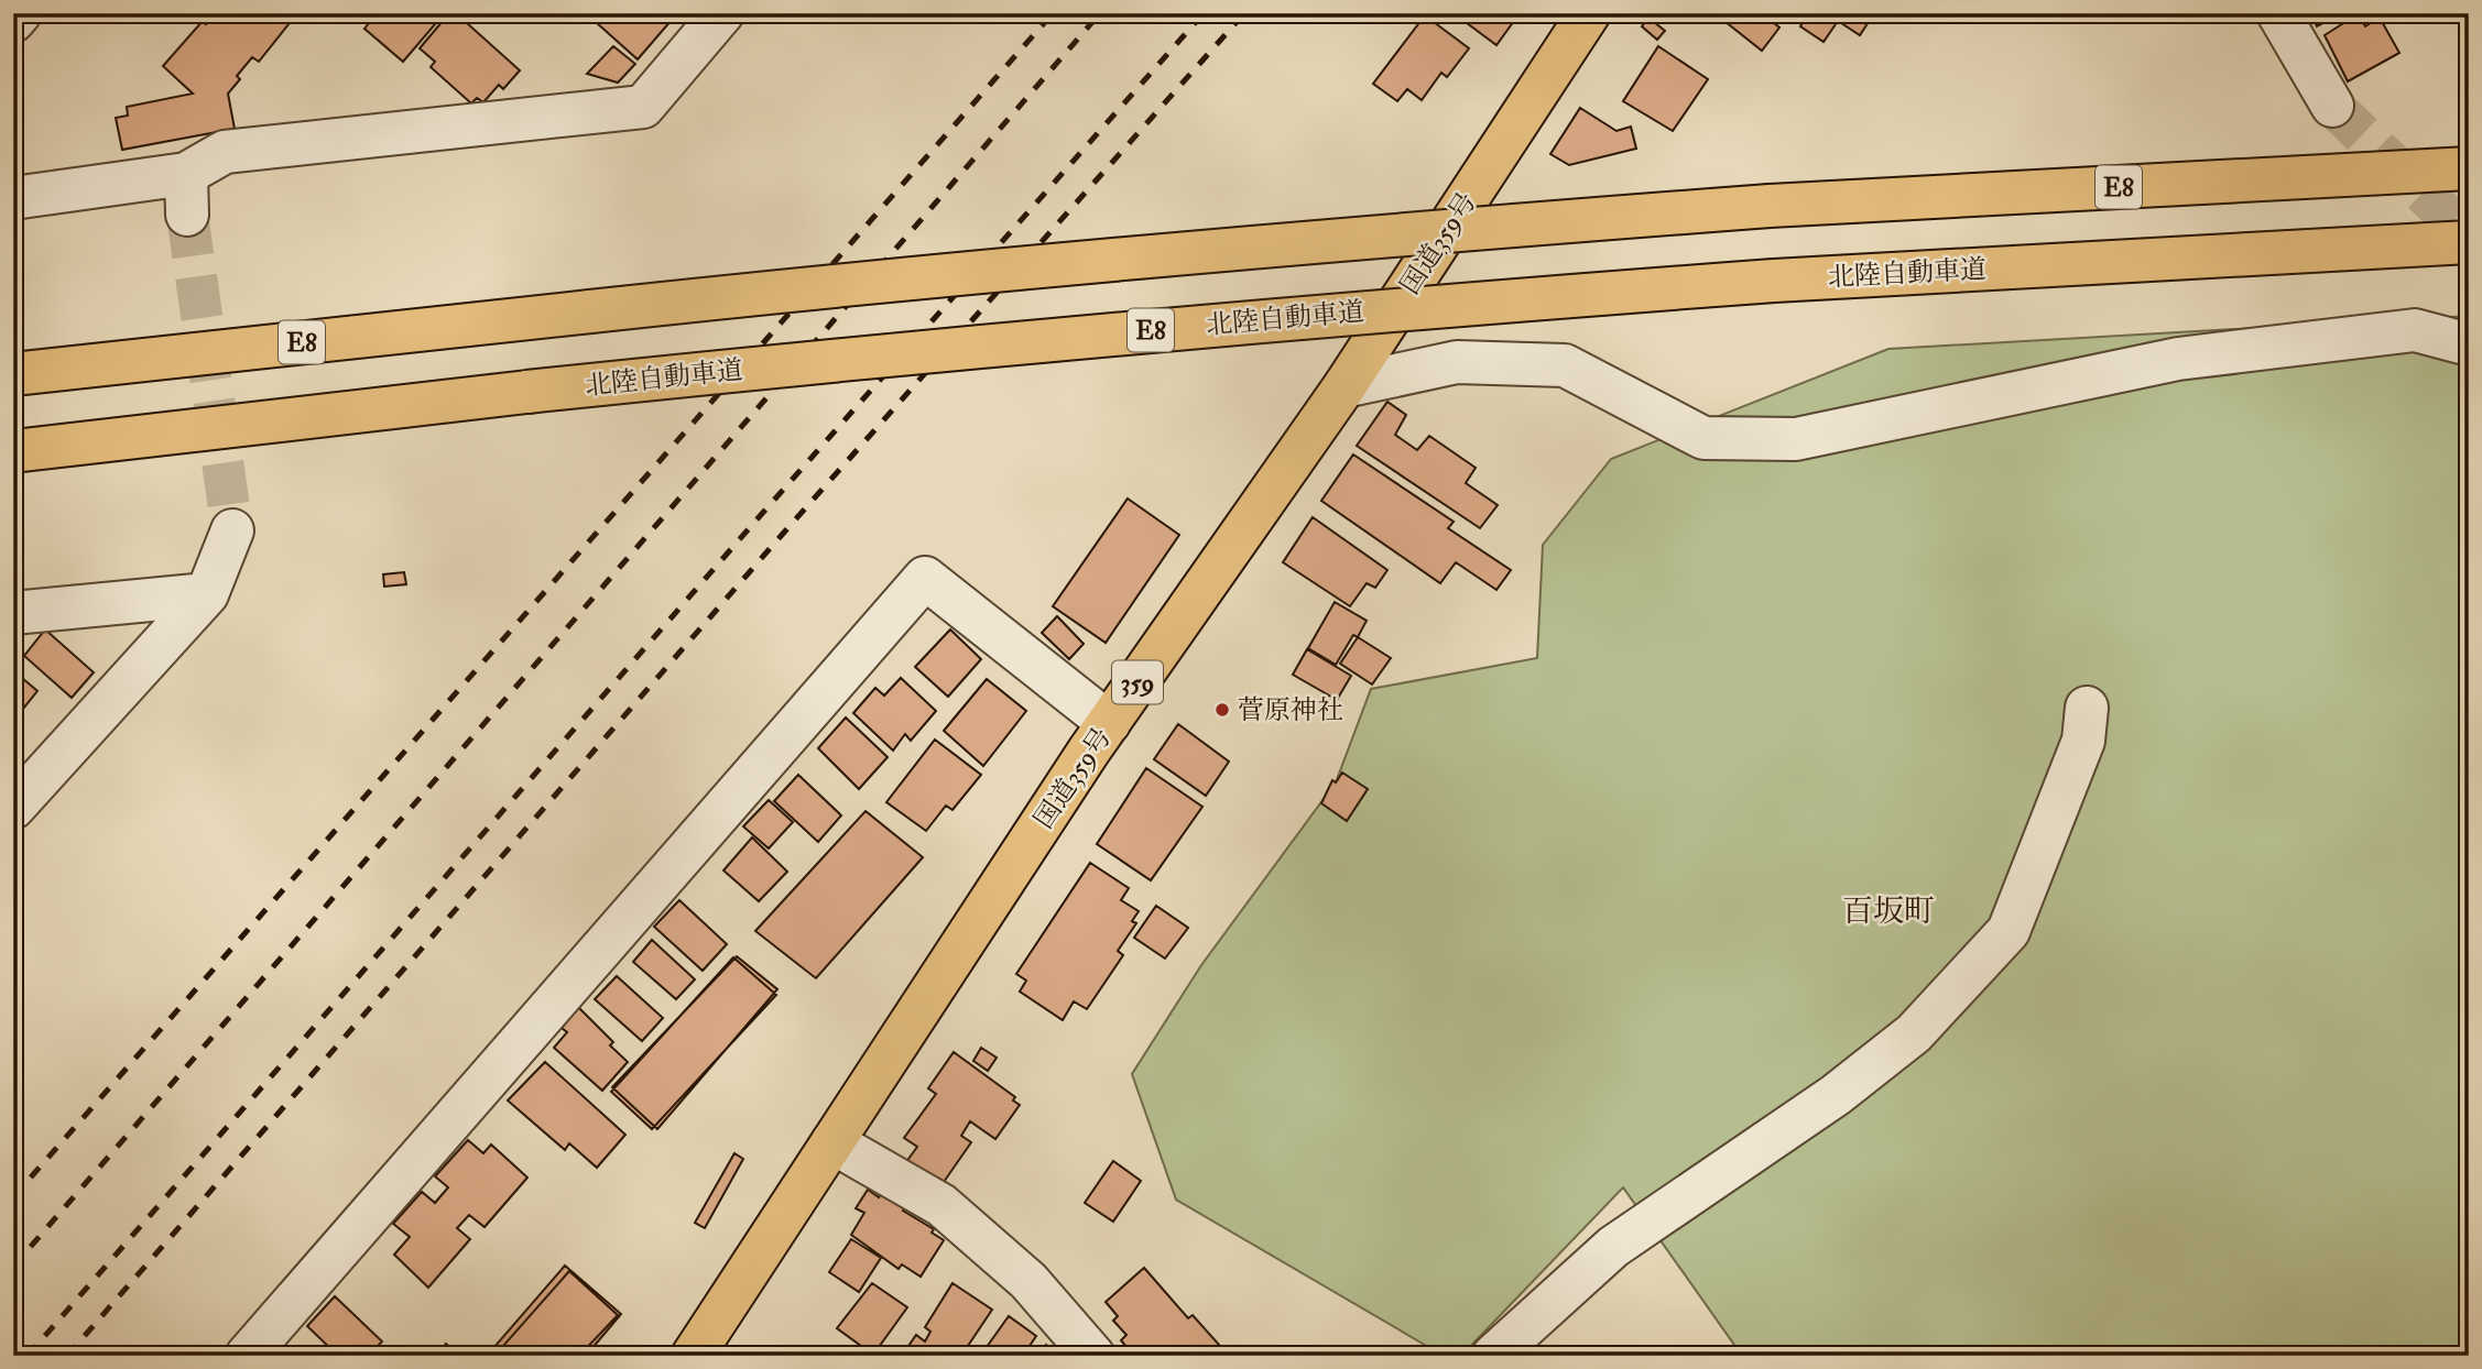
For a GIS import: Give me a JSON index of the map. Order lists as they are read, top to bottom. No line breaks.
{"streets":{"highway":["E8","国道359号","北陸自動車道","359"]},"districts":["百坂町"],"places":["菅原神社"]}
